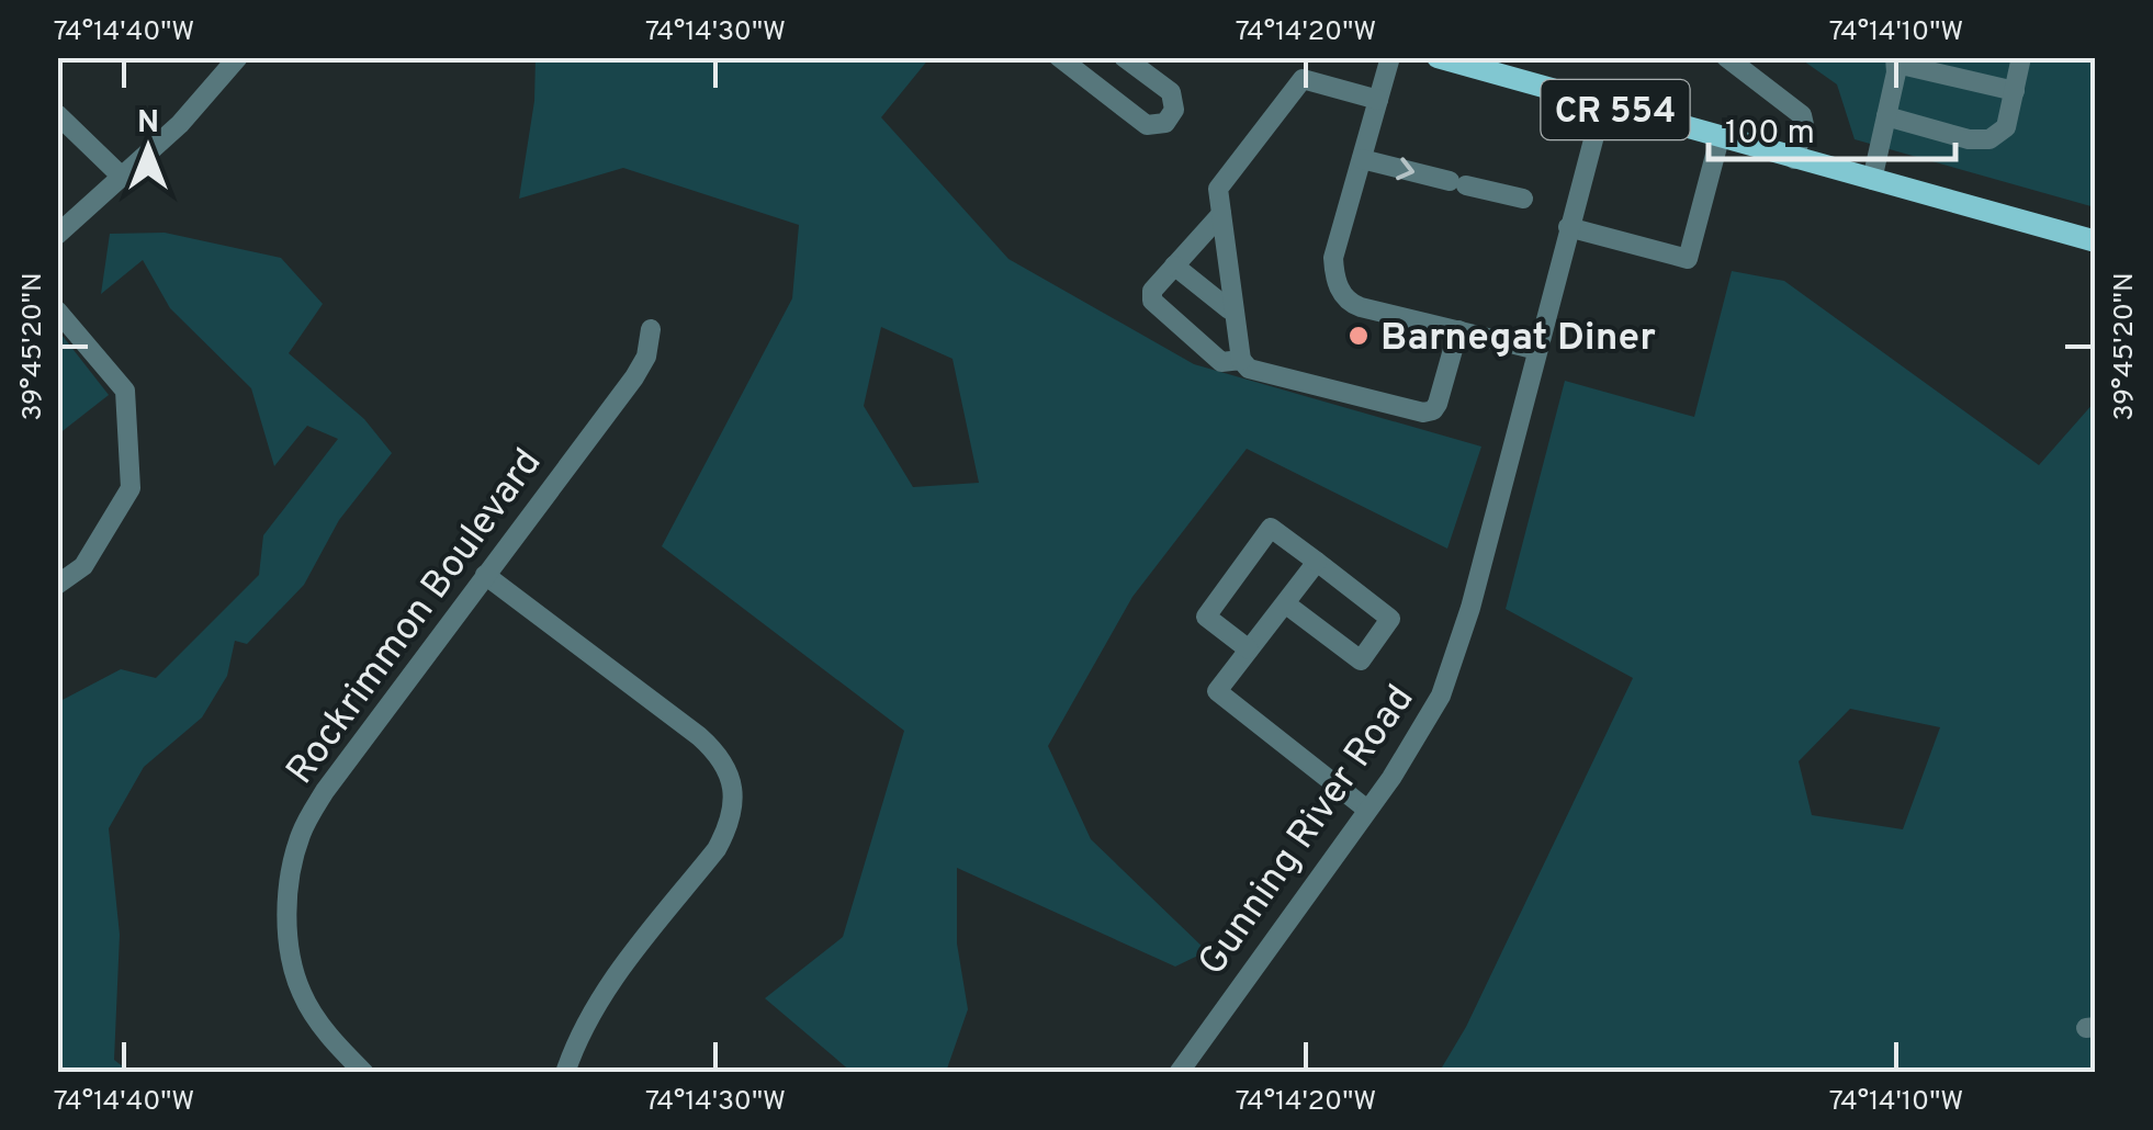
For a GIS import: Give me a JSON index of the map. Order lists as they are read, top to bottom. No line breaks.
{"streets":{"main road":["CR 554"],"street":["Rockrimmon Boulevard","Gunning River Road"]},"crossings":[["CR 554","Gunning River Road"]],"places":["Barnegat Diner"],"scale_bar":"100 m","north":"top","coordinates":["74°14'40\"W","74°14'30\"W","74°14'20\"W","74°14'10\"W","39°45'20\"N"]}
